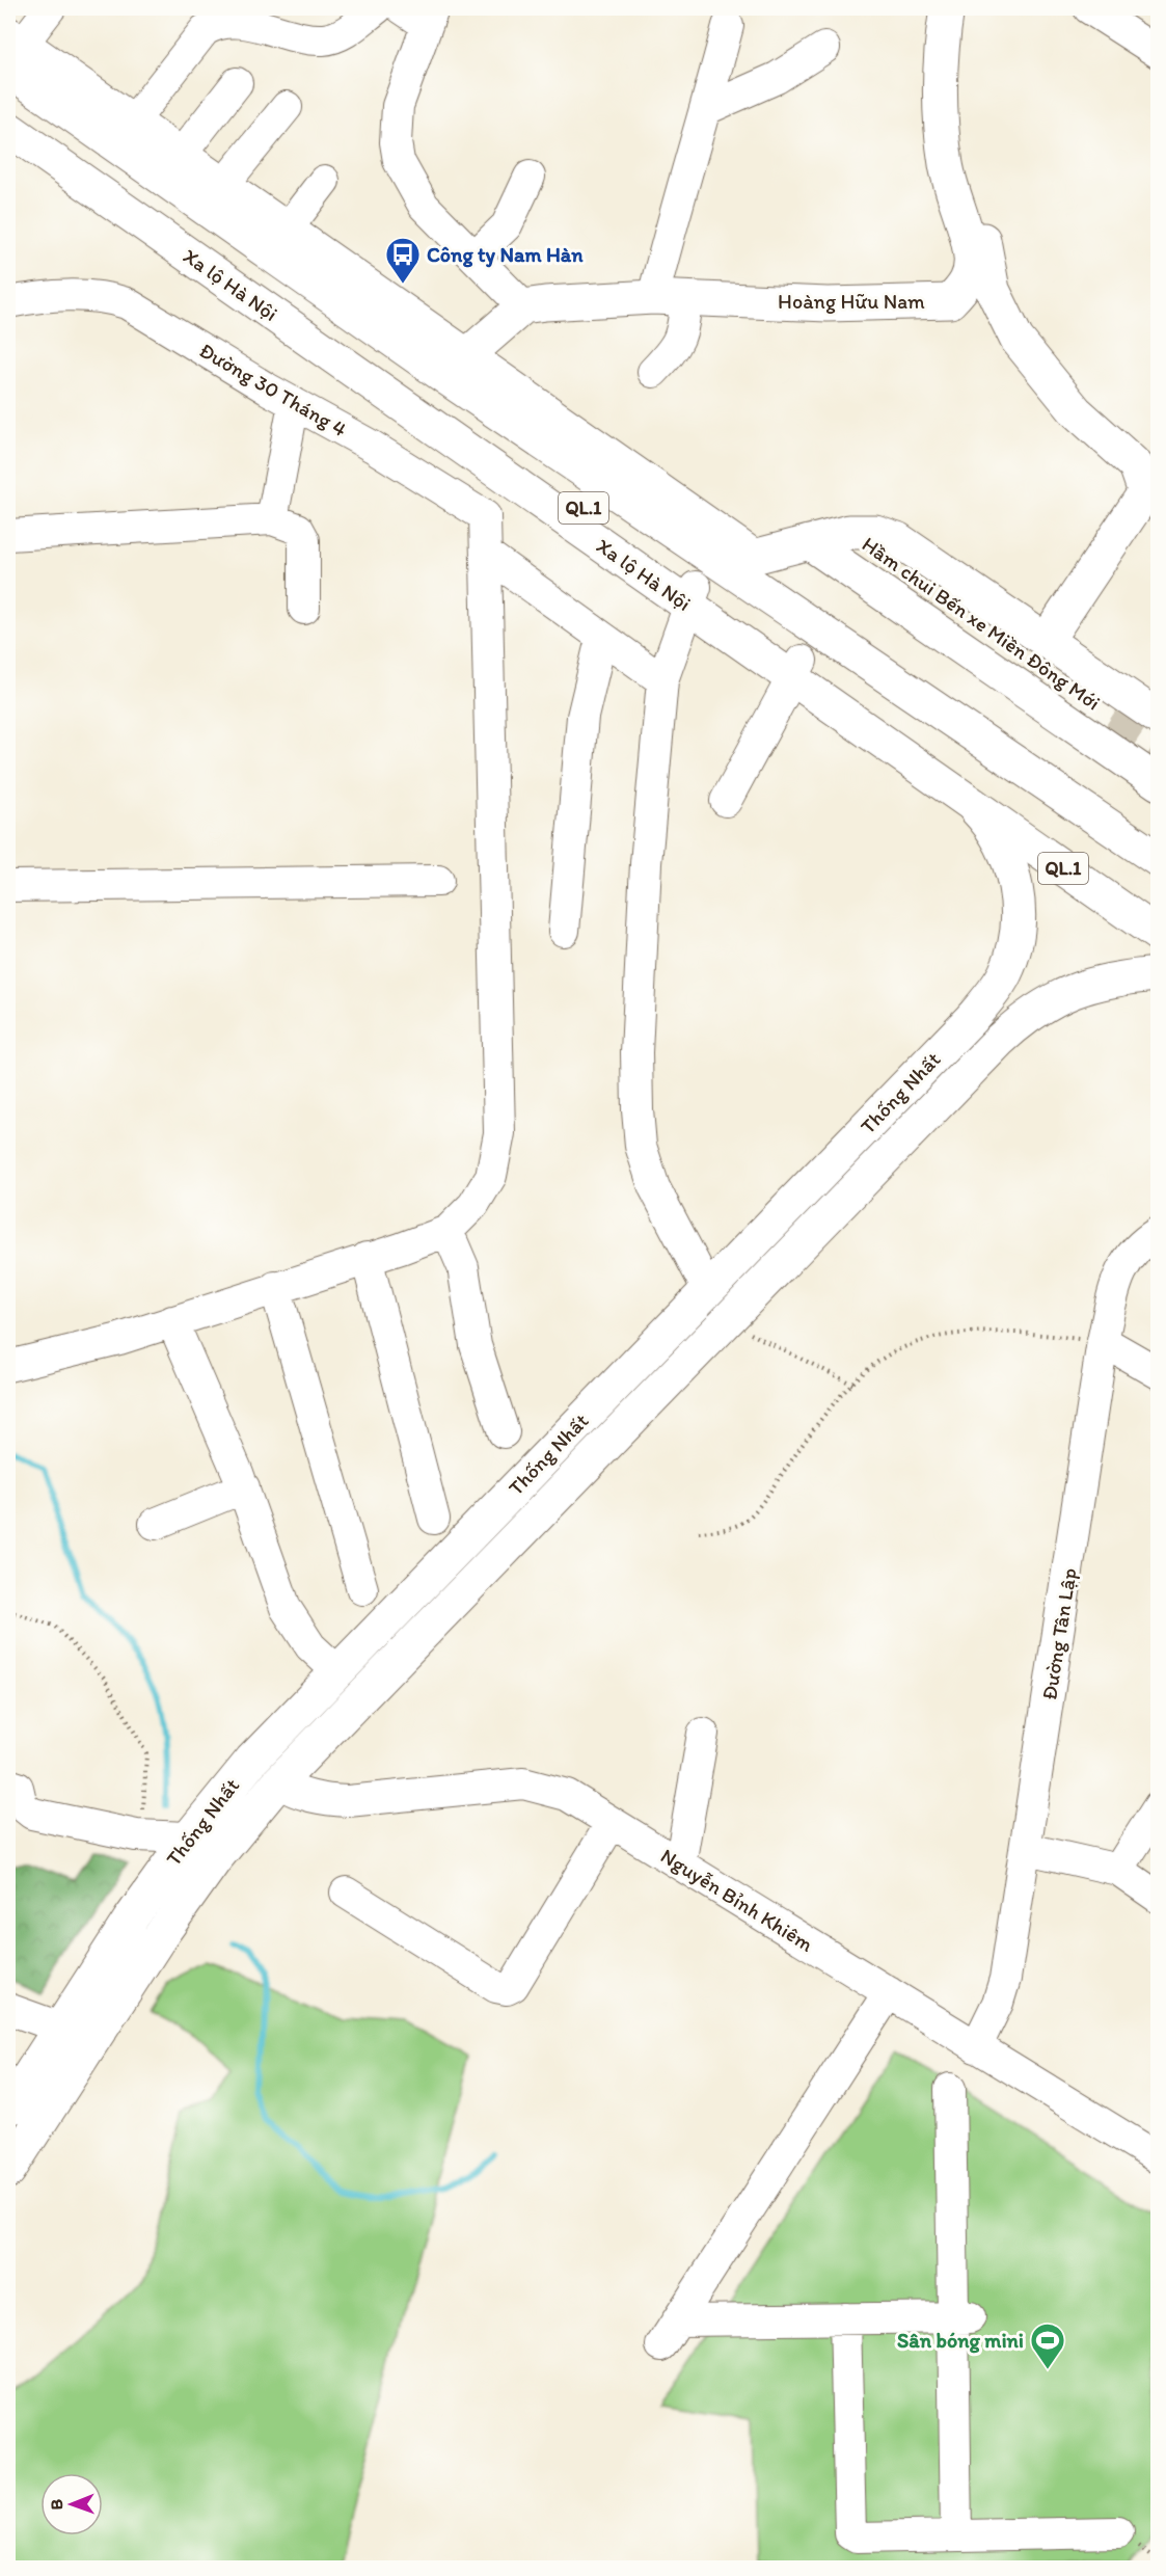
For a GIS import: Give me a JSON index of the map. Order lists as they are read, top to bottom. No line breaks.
{"streets":{"main road":["Xa lộ Hà Nội","Hoàng Hữu Nam","QL.1","Hầm chui Bến xe Miền Đông Mới","Thống Nhất"],"street":["Đường 30 Tháng 4","Đường Tân Lập","Nguyễn Bỉnh Khiêm"]},"crossings":[["Xa lộ Hà Nội","Thống Nhất"],["Thống Nhất","Nguyễn Bỉnh Khiêm"],["Đường Tân Lập","Nguyễn Bỉnh Khiêm"]],"places":{"bus stop":["Công ty Nam Hàn"],"sports":["Sân bóng mini"]},"north":"left"}
